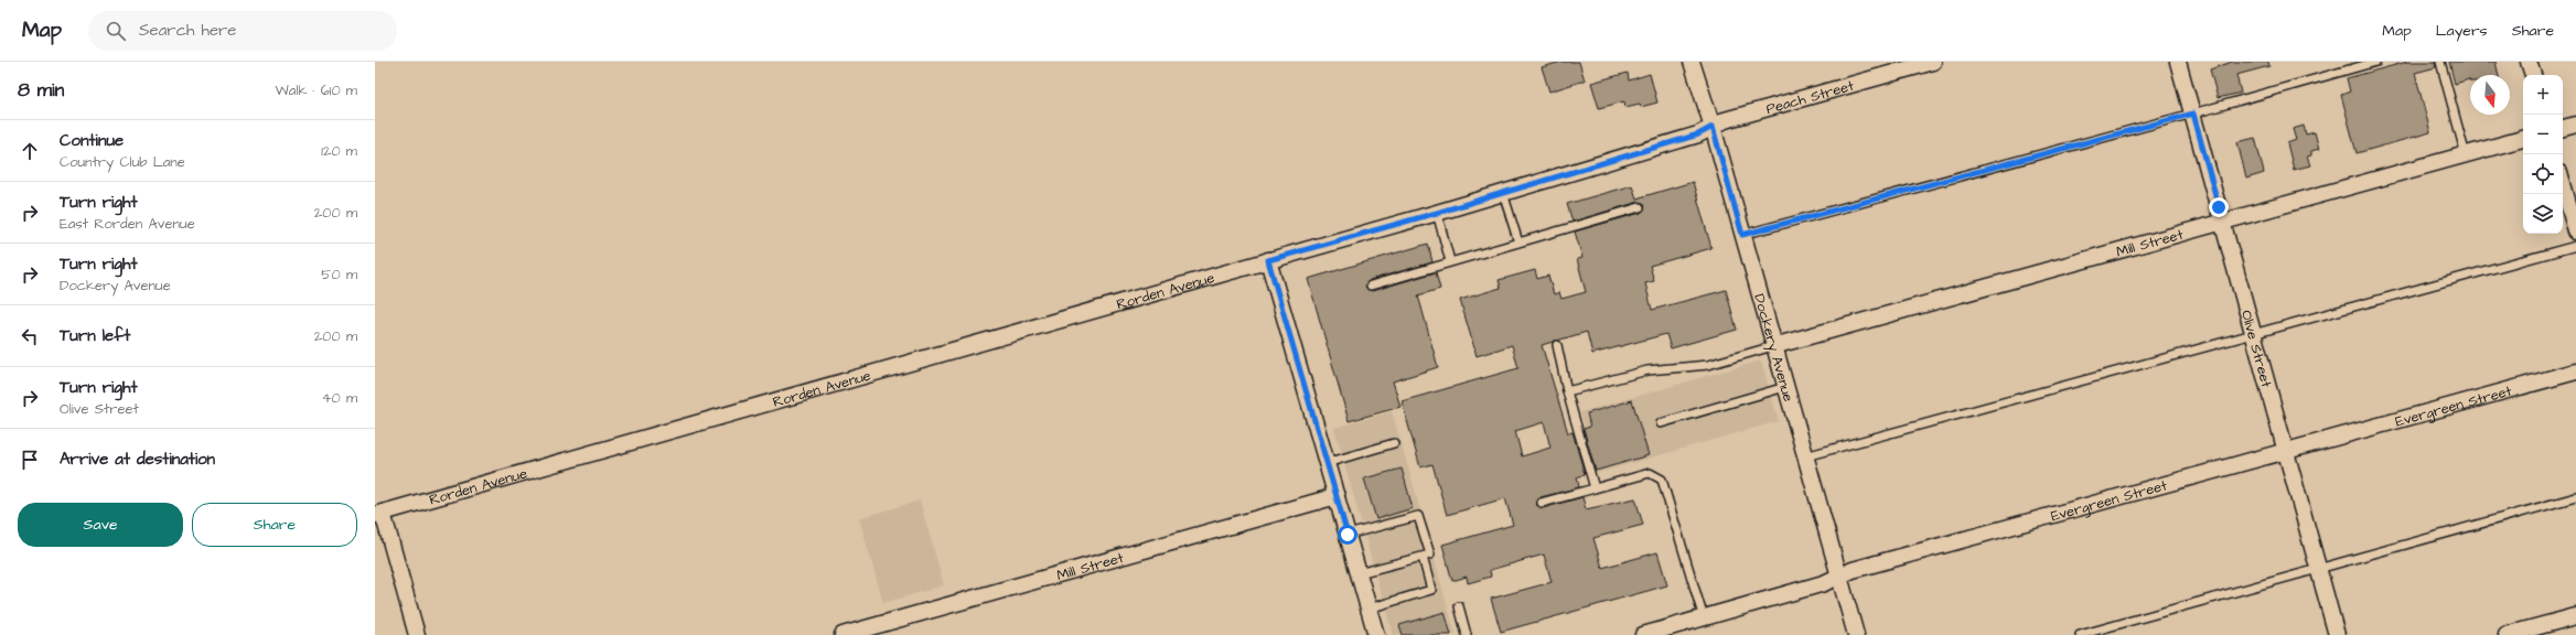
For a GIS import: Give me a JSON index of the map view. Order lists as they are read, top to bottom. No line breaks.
{"streets":{"street":["Peach Street","Mill Street","Rorden Avenue","Dockery Avenue","Olive Street","Evergreen Street"]},"crossings":[["Peach Street","Rorden Avenue"],["Peach Street","Dockery Avenue"],["Mill Street","Dockery Avenue"],["Mill Street","Olive Street"],["Dockery Avenue","Evergreen Street"],["Olive Street","Evergreen Street"]],"north":"bottom","page":{"header":"Map","search":"Search here","nav":["Map","Layers","Share"],"heading":["8 min","Walk · 610 m"],"map_buttons":["+","−"],"list":[["Continue","Country Club Lane","120 m"],["Turn right","East Rorden Avenue","200 m"],["Turn right","Dockery Avenue","50 m"],["Turn left","200 m"],["Turn right","Olive Street","40 m"],"Arrive at destination"],"buttons":["Save","Share"]}}
